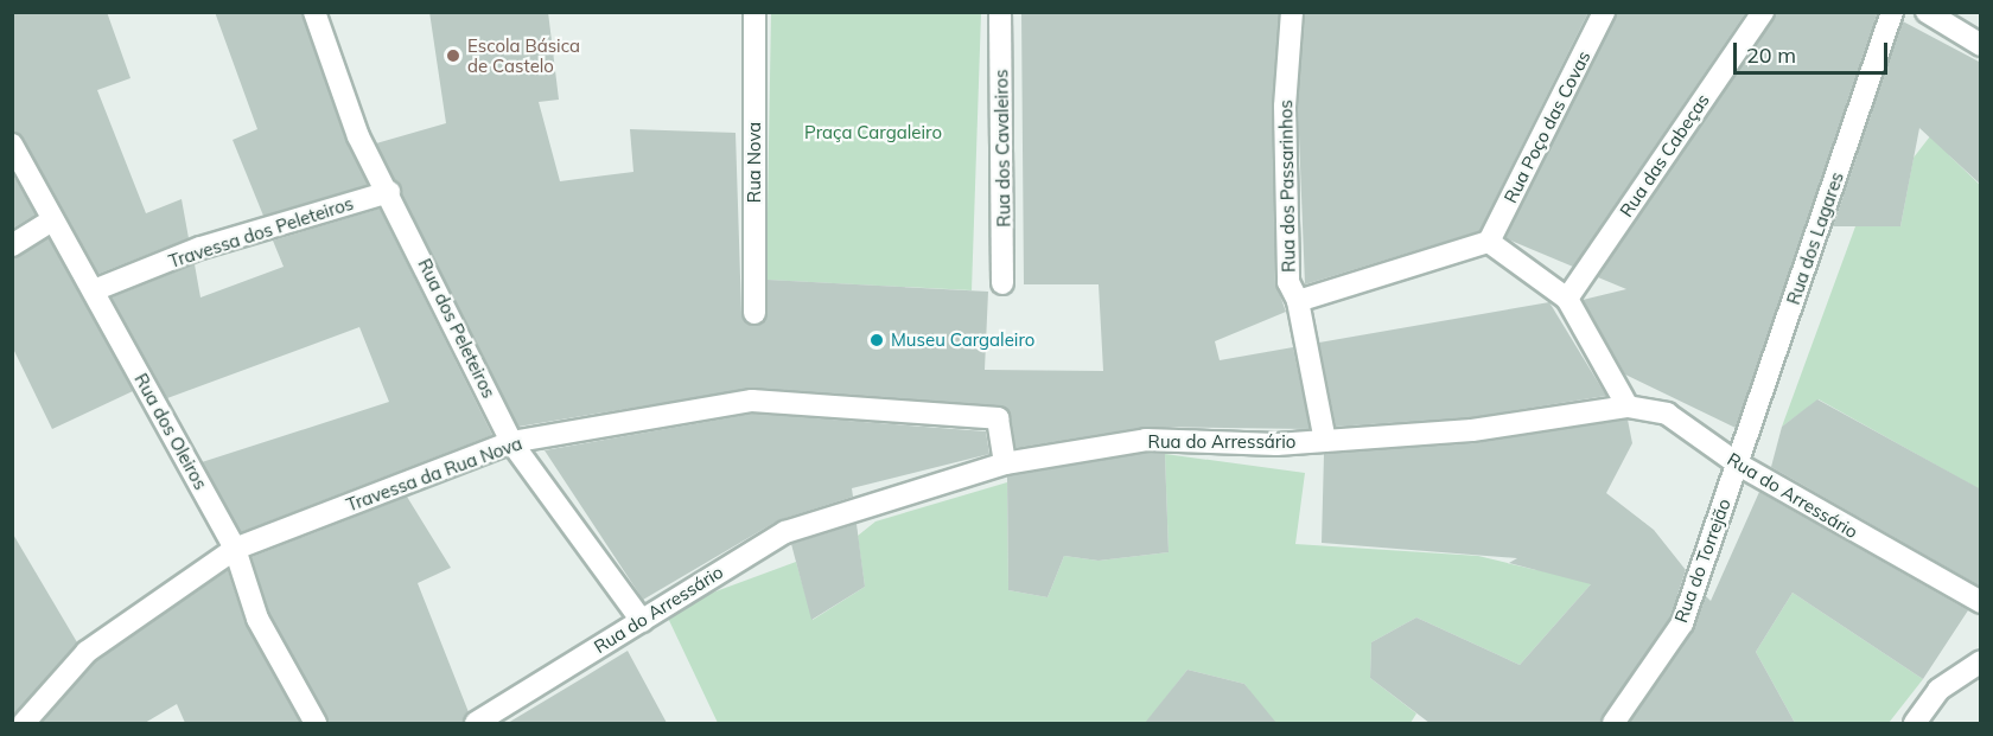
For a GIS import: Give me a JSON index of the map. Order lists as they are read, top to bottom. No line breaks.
{"streets":{"street":["Rua Poço das Covas","Rua dos Cavaleiros","Rua das Cabeças","Rua Nova","Rua dos Passarinhos","Travessa dos Peleteiros","Rua dos Lagares","Rua dos Peleteiros","Rua dos Oleiros","Rua do Arressário","Travessa da Rua Nova","Rua do Torrejão"]},"crossings":[["Rua dos Passarinhos","Rua do Arressário"],["Travessa dos Peleteiros","Rua dos Peleteiros"],["Travessa dos Peleteiros","Rua dos Oleiros"],["Rua dos Lagares","Rua do Arressário"],["Rua dos Lagares","Rua do Torrejão"],["Rua dos Peleteiros","Rua do Arressário"],["Rua dos Peleteiros","Travessa da Rua Nova"],["Rua dos Oleiros","Travessa da Rua Nova"],["Rua do Arressário","Travessa da Rua Nova"],["Rua do Arressário","Rua do Torrejão"]],"parks":["Praça Cargaleiro"],"places":["Escola Básica de Castelo","Museu Cargaleiro"],"scale_bar":"20 m"}
